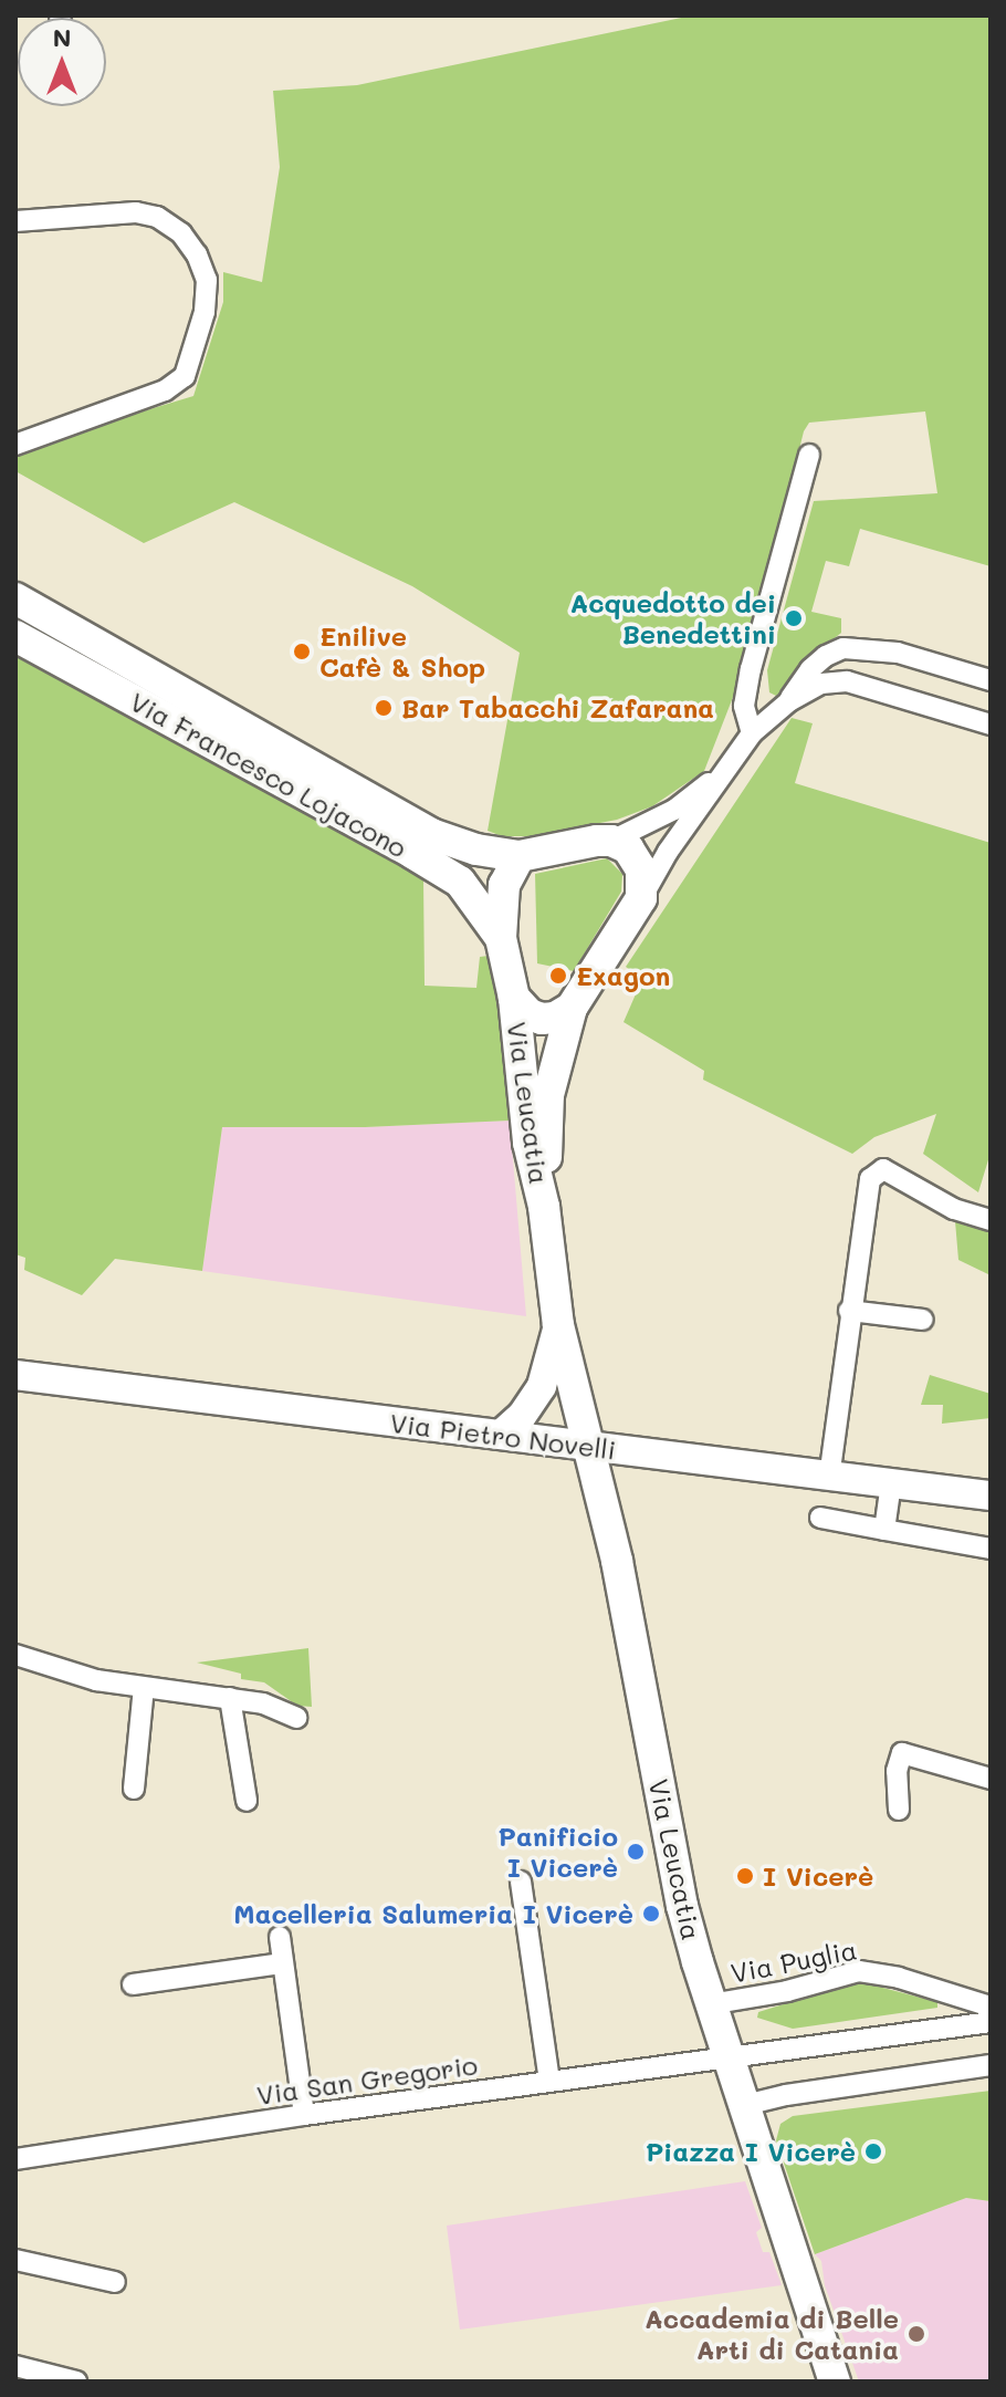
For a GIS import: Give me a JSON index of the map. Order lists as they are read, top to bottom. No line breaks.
{"streets":{"main road":["Via Francesco Lojacono","Via Leucatia","Via Pietro Novelli"],"street":["Via Puglia","Via San Gregorio"]},"crossings":[["Via Francesco Lojacono","Via Leucatia"],["Via Leucatia","Via Pietro Novelli"],["Via Leucatia","Via Puglia"],["Via Leucatia","Via San Gregorio"]],"places":["Acquedotto dei Benedettini","Enilive Cafè & Shop","Bar Tabacchi Zafarana","Exagon","Panificio I Vicerè","I Vicerè","Macelleria Salumeria I Vicerè","Piazza I Vicerè","Accademia di Belle Arti di Catania"],"north":"top"}
